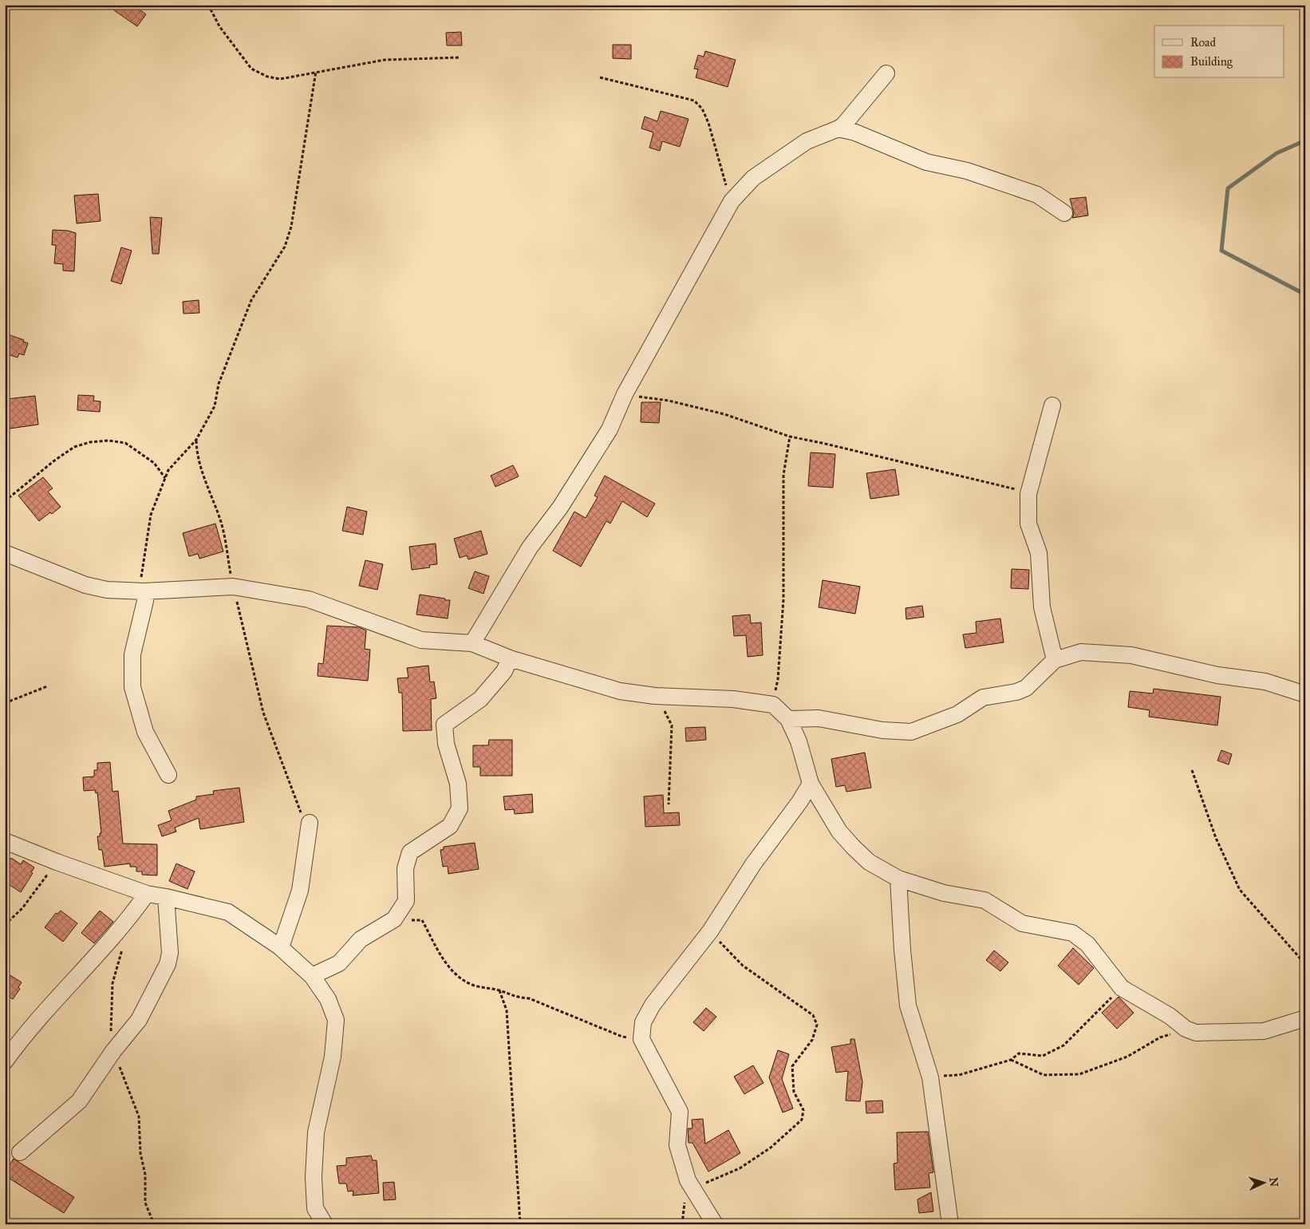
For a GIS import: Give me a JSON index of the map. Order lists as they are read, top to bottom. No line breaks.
{"legend":["Road","Building"],"north":"right"}
